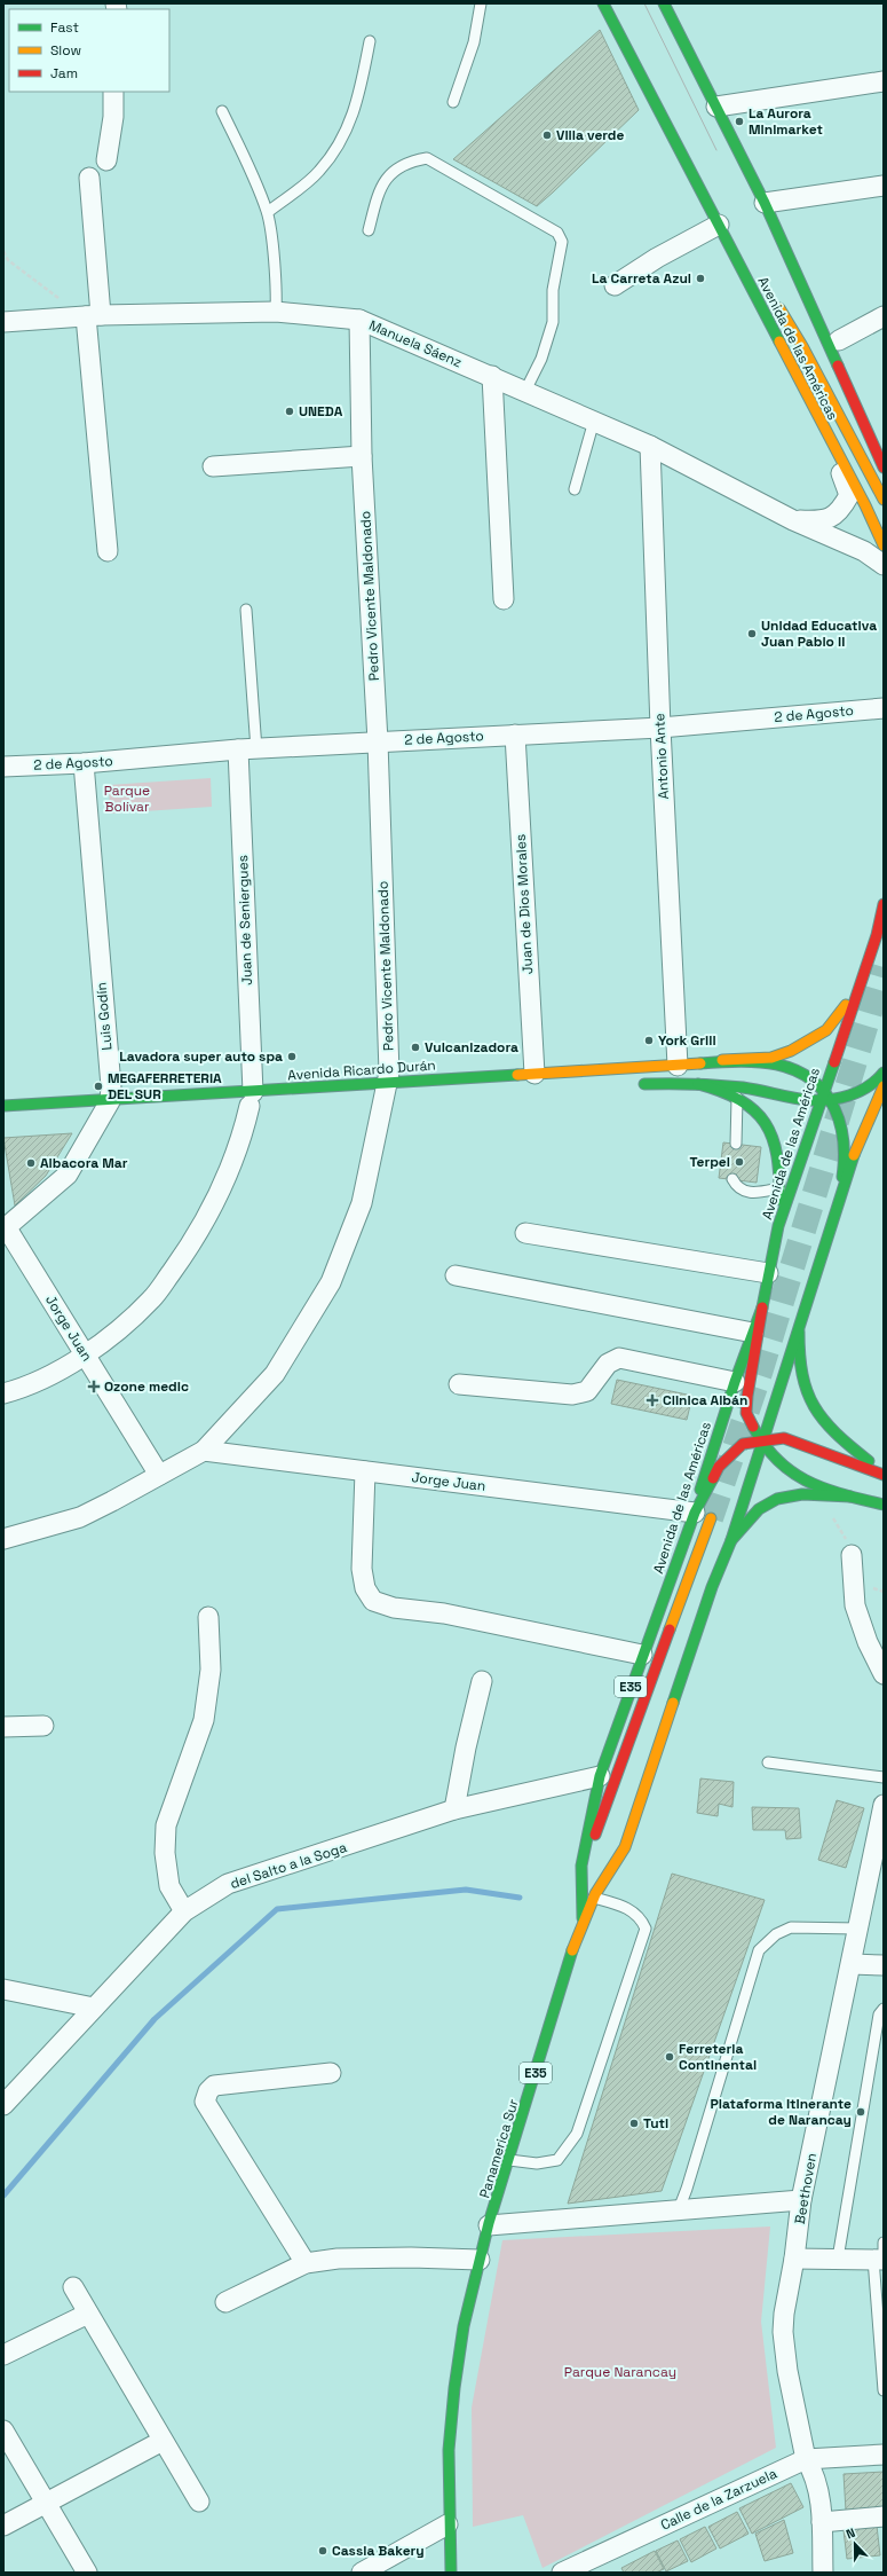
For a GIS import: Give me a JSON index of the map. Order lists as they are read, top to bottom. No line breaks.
{"streets":{"main road":["Avenida de las Américas","Avenida Ricardo Durán","E35","Panamerica Sur"],"street":["Manuela Sáenz","Pedro Vicente Maldonado","2 de Agosto","Antonio Ante","Juan de Dios Morales","Juan de Seniergues","Luis Godín","Jorge Juan","del Salto a la Soga","Beethoven","Calle de la Zarzuela"]},"crossings":[["Manuela Sáenz","Avenida de las Américas"],["Manuela Sáenz","Pedro Vicente Maldonado"],["Manuela Sáenz","Antonio Ante"],["Avenida de las Américas","Jorge Juan"],["Avenida de las Américas","E35"],["Avenida de las Américas","del Salto a la Soga"],["Avenida de las Américas","Panamerica Sur"],["Pedro Vicente Maldonado","2 de Agosto"],["Pedro Vicente Maldonado","Avenida Ricardo Durán"],["Pedro Vicente Maldonado","Jorge Juan"],["2 de Agosto","Antonio Ante"],["2 de Agosto","Juan de Dios Morales"],["2 de Agosto","Juan de Seniergues"],["2 de Agosto","Luis Godín"],["Antonio Ante","Avenida Ricardo Durán"],["Juan de Dios Morales","Avenida Ricardo Durán"],["Juan de Seniergues","Avenida Ricardo Durán"],["Juan de Seniergues","Jorge Juan"],["Luis Godín","Avenida Ricardo Durán"],["Luis Godín","Jorge Juan"],["Jorge Juan","E35"],["E35","Panamerica Sur"],["Beethoven","Calle de la Zarzuela"]],"parks":["Parque Bolívar","Parque Narancay"],"places":{"other":["La Aurora Minimarket","Villa verde","La Carreta Azul","UNEDA","Unidad Educativa Juan Pablo II","York Grill","Vulcanizadora","Lavadora super auto spa","MEGAFERRETERIA DEL SUR","Terpel","Albacora Mar","Ferreteria Continental","Plataforma Itinerante de Narancay","Tuti","Cassia Bakery"],"health":["Ozone medic","Clinica Albán"]},"legend":["Fast","Slow","Jam"],"north":"top"}
